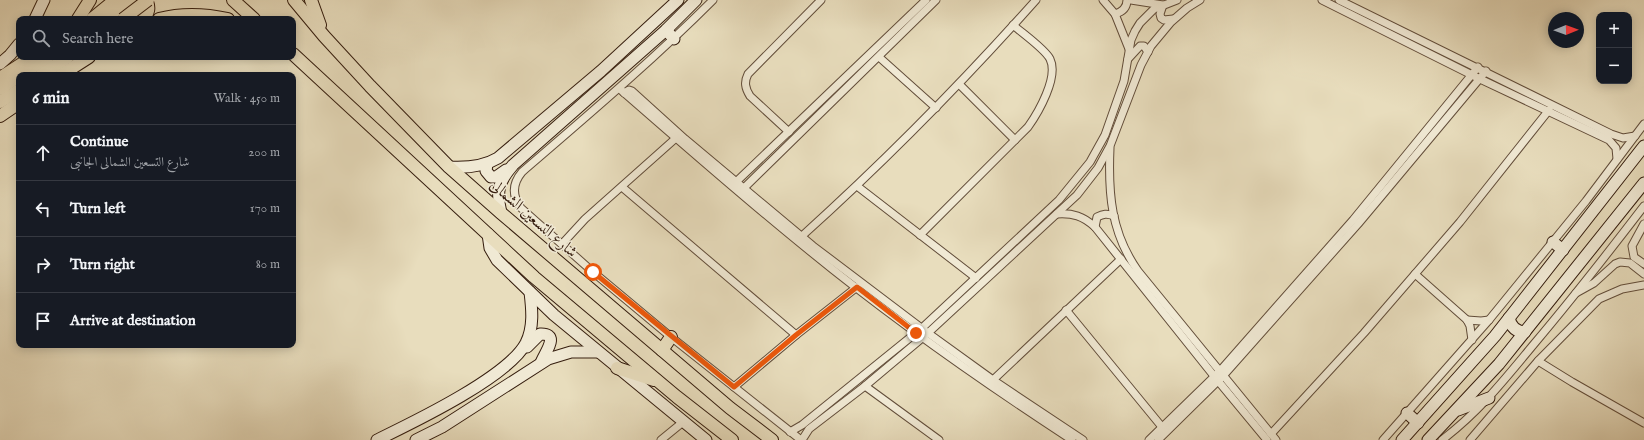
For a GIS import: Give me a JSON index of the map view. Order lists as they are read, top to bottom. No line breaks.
{"streets":{"main road":["شارع التسعين الشمالى"]},"north":"right","page":{"map_buttons":["+","−"],"search":"Search here","heading":["6 min","Walk · 450 m"],"list":[["Continue","شارع التسعين الشمالى الجانبى","200 m"],["Turn left","170 m"],["Turn right","80 m"],"Arrive at destination"]}}
